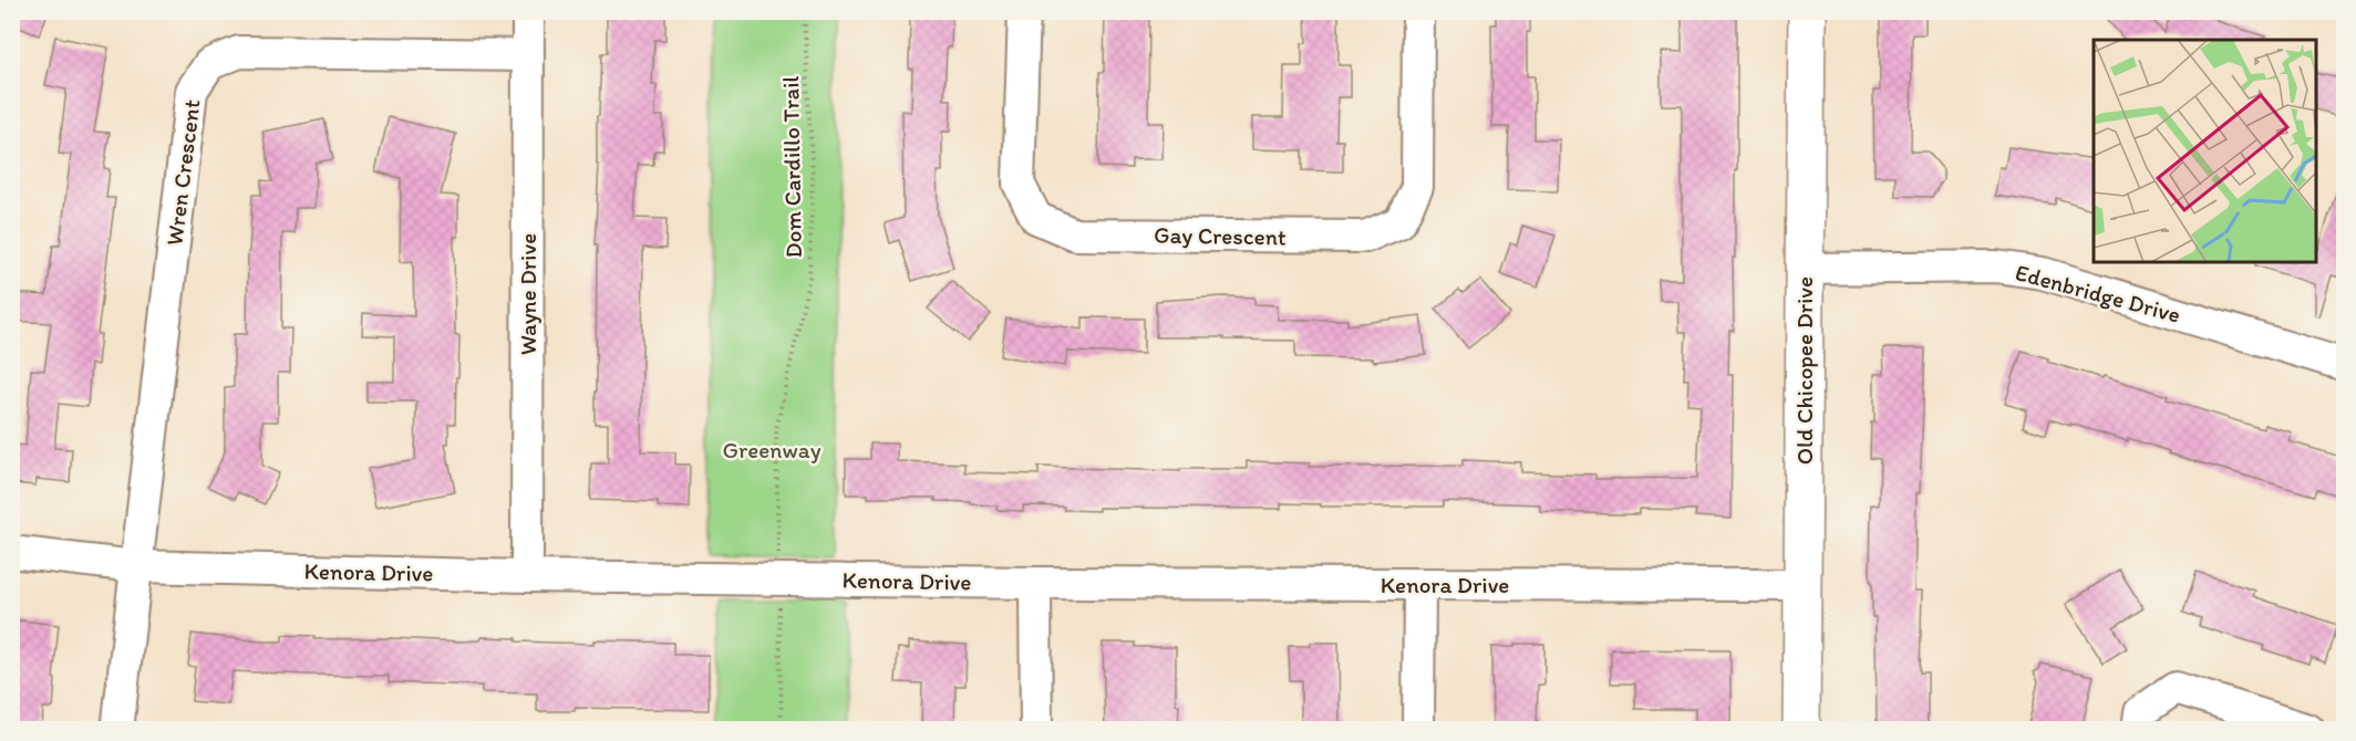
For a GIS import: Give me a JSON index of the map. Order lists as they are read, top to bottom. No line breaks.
{"streets":{"street":["Wren Crescent","Gay Crescent","Edenbridge Drive","Wayne Drive","Old Chicopee Drive","Kenora Drive"],"path":["Dom Cardillo Trail"]},"crossings":[["Wren Crescent","Wayne Drive"],["Wren Crescent","Kenora Drive"],["Edenbridge Drive","Old Chicopee Drive"],["Wayne Drive","Kenora Drive"],["Old Chicopee Drive","Kenora Drive"]],"parks":["Greenway"]}
